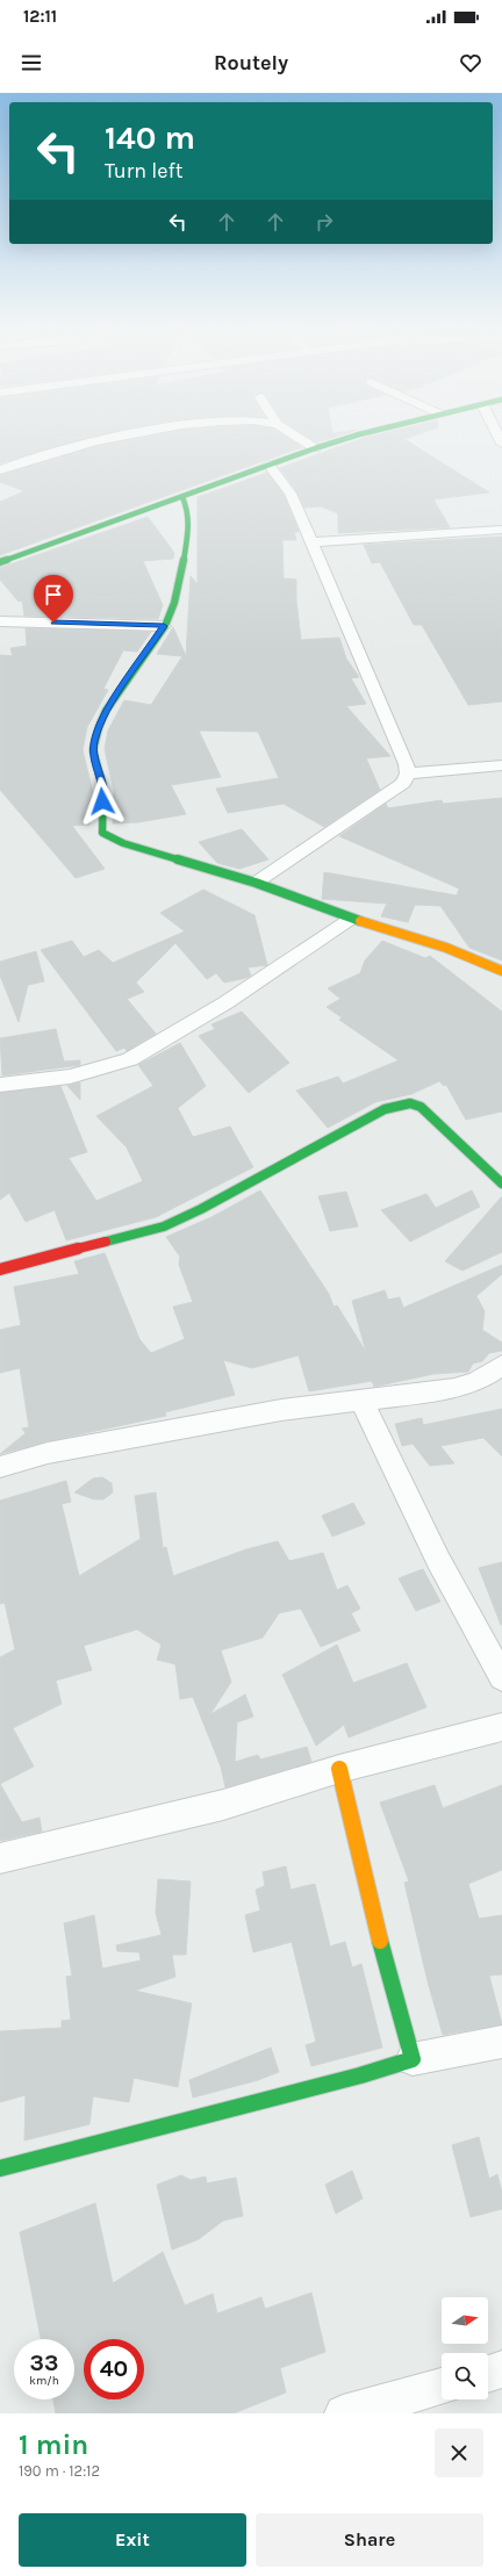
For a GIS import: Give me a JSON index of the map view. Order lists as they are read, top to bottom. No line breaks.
{"north":"right","page":{"status":"12:11","header":"Routely","turn":["140 m","Turn left"],"speed":"33 km/h","limit":"40","heading":["1 min","190 m · 12:12"],"buttons":["Exit","Share"]}}
